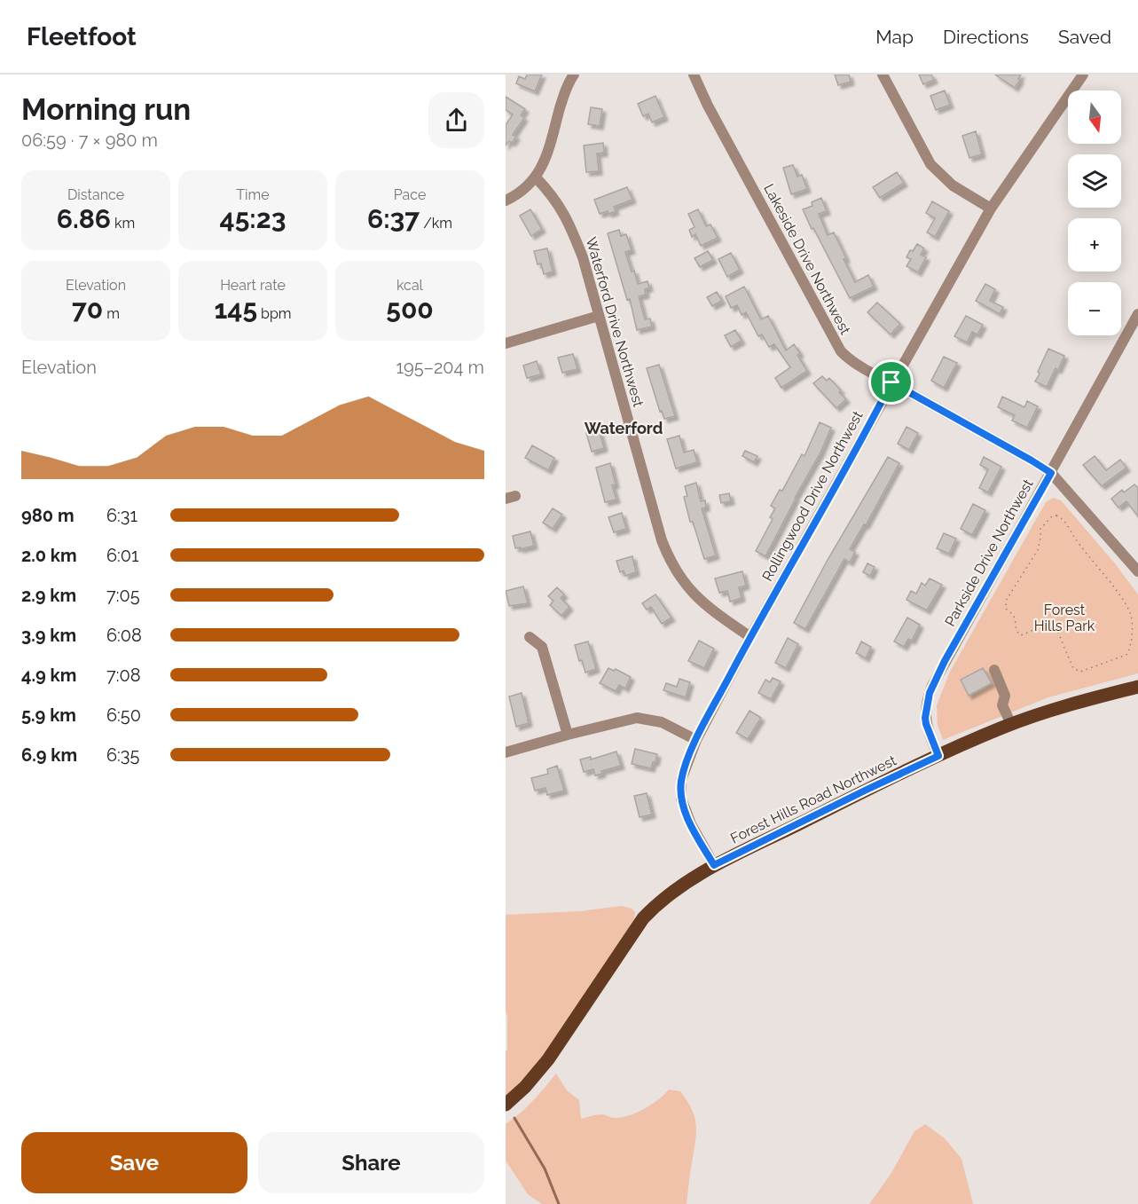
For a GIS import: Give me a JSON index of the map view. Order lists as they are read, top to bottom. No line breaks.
{"streets":{"main road":["Forest Hills Road Northwest"],"street":["Lakeside Drive Northwest","Waterford Drive Northwest","Rollingwood Drive Northwest","Parkside Drive Northwest"]},"crossings":[["Lakeside Drive Northwest","Rollingwood Drive Northwest"],["Lakeside Drive Northwest","Parkside Drive Northwest"],["Waterford Drive Northwest","Rollingwood Drive Northwest"],["Rollingwood Drive Northwest","Forest Hills Road Northwest"],["Parkside Drive Northwest","Forest Hills Road Northwest"]],"districts":["Waterford"],"parks":["Forest Hills Park"],"north":"bottom","page":{"header":"Fleetfoot","nav":["Map","Directions","Saved"],"heading":["Morning run","06:59 · 7 × 980 m"],"map_buttons":["+","−"],"stats":[["Distance","6.86 km"],["Time","45:23"],["Pace","6:37 /km"],["Elevation","70 m"],["Heart rate","145 bpm"],["kcal","500"]],"chart":["Elevation","195–204 m"],"list":[{"name":"980 m","note":"6:31"},{"name":"2.0 km","note":"6:01"},{"name":"2.9 km","note":"7:05"},{"name":"3.9 km","note":"6:08"},{"name":"4.9 km","note":"7:08"},{"name":"5.9 km","note":"6:50"},{"name":"6.9 km","note":"6:35"}],"buttons":["Save","Share"]}}
